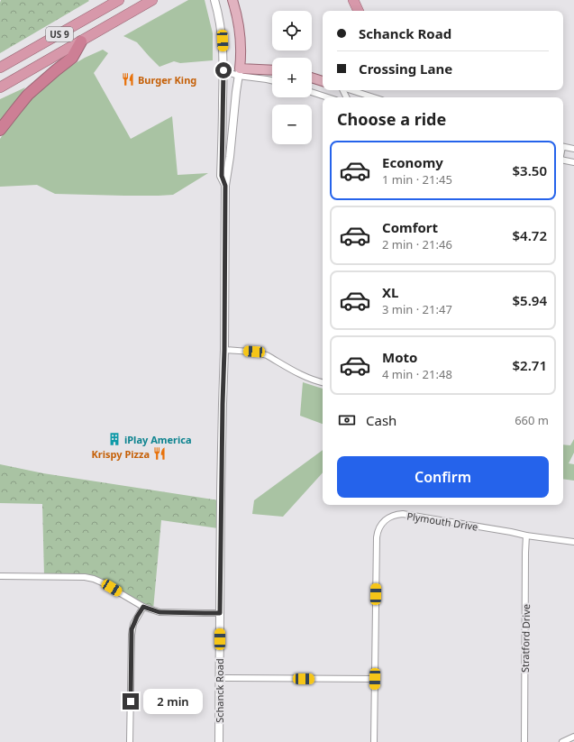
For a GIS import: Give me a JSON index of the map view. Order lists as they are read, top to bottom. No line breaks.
{"streets":{"highway":["US 9"],"main road":["Schanck Road"],"street":["Plymouth Drive","Stratford Drive"]},"crossings":[["Plymouth Drive","Stratford Drive"]],"places":{"restaurant":["Burger King","Krispy Pizza"],"building":["iPlay America"]},"page":{"map_buttons":["+","−"],"banner":["Schanck Road","Crossing Lane"],"heading":"Choose a ride","list":[{"name":"Economy","note":"1 min · 21:45","value":"$3.50"},{"name":"Comfort","note":"2 min · 21:46","value":"$4.72"},{"name":"XL","note":"3 min · 21:47","value":"$5.94"},{"name":"Moto","note":"4 min · 21:48","value":"$2.71"}],"pay":["Cash","660 m"],"buttons":"Confirm","bubble":"2 min"}}
